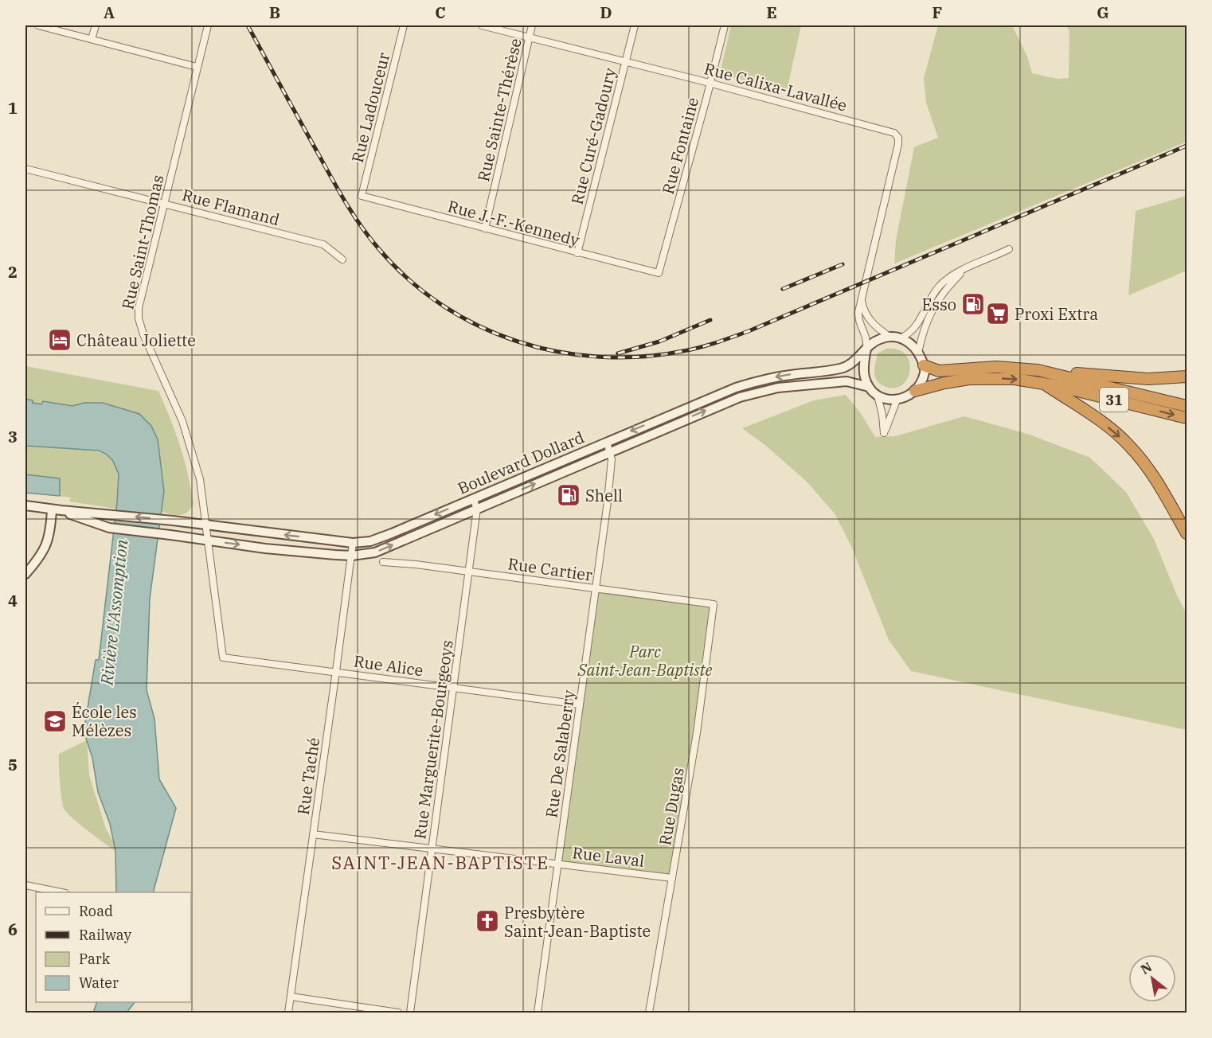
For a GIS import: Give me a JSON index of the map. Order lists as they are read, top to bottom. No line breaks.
{"streets":{"highway":["31"],"main road":["Boulevard Dollard"],"street":["Rue Calixa-Lavallée","Rue Ladouceur","Rue Sainte-Thérèse","Rue Curé-Gadoury","Rue Fontaine","Rue Flamand","Rue J.-F.-Kennedy","Rue Saint-Thomas","Rue Cartier","Rue Alice","Rue Marguerite-Bourgeoys","Rue De Salaberry","Rue Taché","Rue Dugas","Rue Laval"]},"crossings":[["Rue Calixa-Lavallée","Rue Sainte-Thérèse"],["Rue Calixa-Lavallée","Rue Curé-Gadoury"],["Rue Calixa-Lavallée","Rue Fontaine"],["Rue Calixa-Lavallée","31"],["Rue Calixa-Lavallée","Boulevard Dollard"],["Rue Ladouceur","Rue J.-F.-Kennedy"],["Rue Sainte-Thérèse","Rue J.-F.-Kennedy"],["Rue Curé-Gadoury","Rue J.-F.-Kennedy"],["Rue Fontaine","Rue J.-F.-Kennedy"],["Rue Flamand","Rue Saint-Thomas"],["Rue Saint-Thomas","Boulevard Dollard"],["Rue Saint-Thomas","Rue Alice"],["31","Boulevard Dollard"],["Boulevard Dollard","Rue Marguerite-Bourgeoys"],["Boulevard Dollard","Rue De Salaberry"],["Boulevard Dollard","Rue Taché"],["Rue Cartier","Rue Marguerite-Bourgeoys"],["Rue Cartier","Rue De Salaberry"],["Rue Cartier","Rue Dugas"],["Rue Alice","Rue Marguerite-Bourgeoys"],["Rue Alice","Rue De Salaberry"],["Rue Alice","Rue Taché"],["Rue Marguerite-Bourgeoys","Rue Laval"],["Rue De Salaberry","Rue Laval"],["Rue Taché","Rue Laval"],["Rue Dugas","Rue Laval"]],"districts":["SAINT-JEAN-BAPTISTE"],"water":["Rivière L'Assomption"],"parks":["Parc Saint-Jean-Baptiste"],"places":{"fuel station":["Esso","Shell"],"supermarket":["Proxi Extra"],"hotel":["Château Joliette"],"school or university":["École les Mélèzes"],"church":["Presbytère Saint-Jean-Baptiste"]},"legend":["Road","Railway","Park","Water"],"north":"top left","grid":{"columns":["A","B","C","D","E","F","G"],"rows":["1","2","3","4","5","6"]}}
